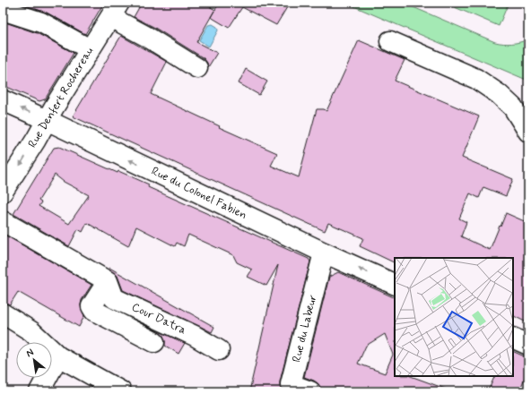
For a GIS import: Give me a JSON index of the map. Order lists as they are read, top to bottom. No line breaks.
{"streets":{"street":["Rue Denfert Rochereau","Rue du Colonel Fabien","Cour Datra","Rue du Labeur"]},"crossings":[["Rue Denfert Rochereau","Rue du Colonel Fabien"],["Rue du Colonel Fabien","Rue du Labeur"]],"one_way":["Rue Denfert Rochereau"],"north":"top left"}
